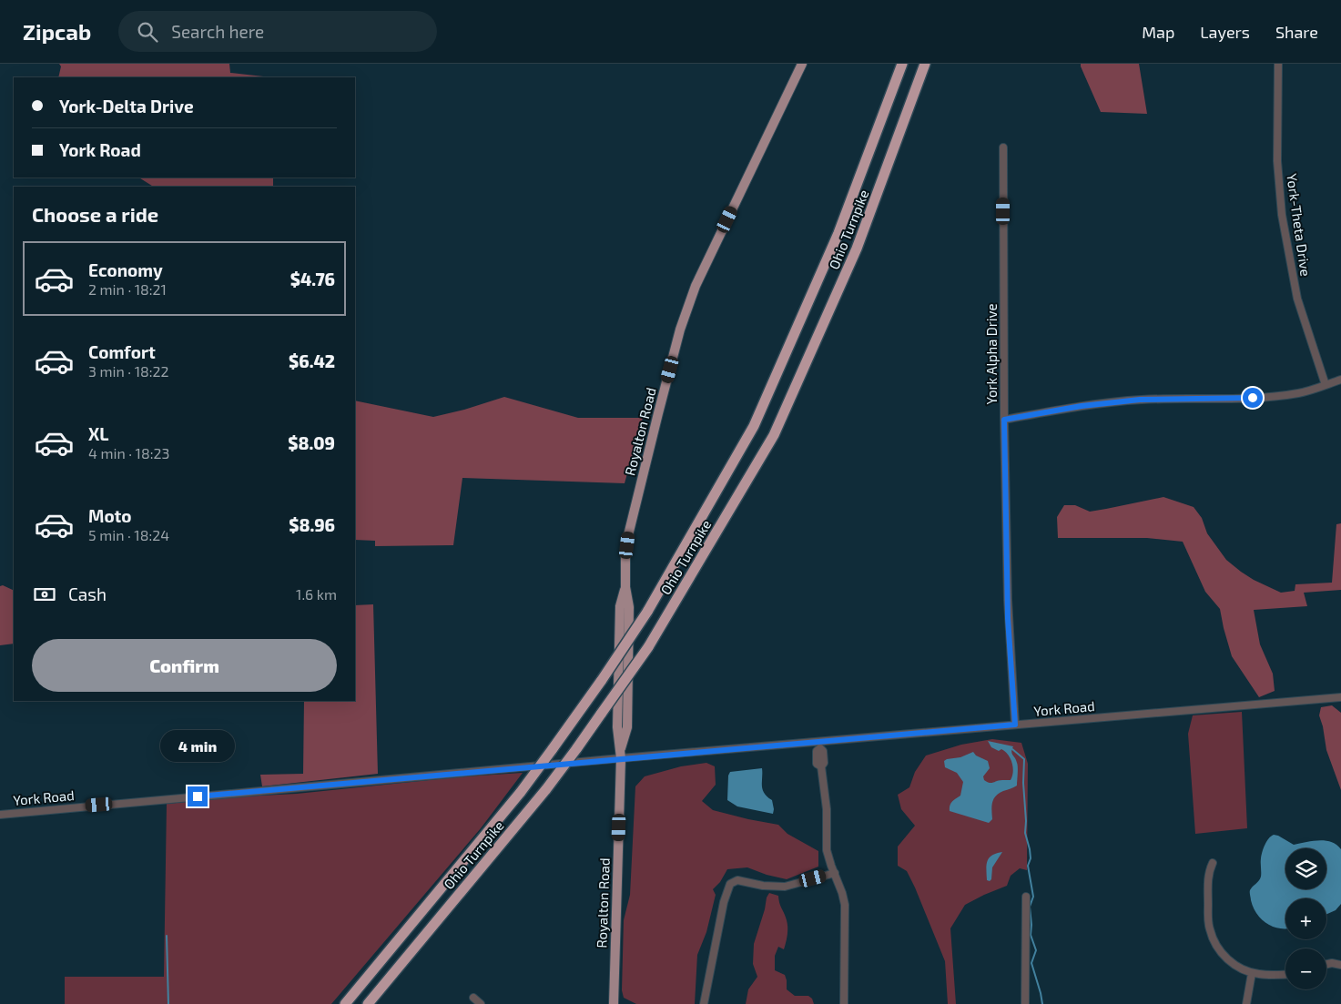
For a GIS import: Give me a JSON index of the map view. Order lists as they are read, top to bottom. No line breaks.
{"streets":{"highway":["Ohio Turnpike"],"main road":["Royalton Road"],"street":["York-Theta Drive","York Alpha Drive","York Road"]},"crossings":[["York Alpha Drive","York Road"],["Royalton Road","York Road"]],"page":{"header":"Zipcab","search":"Search here","nav":["Map","Layers","Share"],"banner":["York-Delta Drive","York Road"],"heading":"Choose a ride","list":[{"name":"Economy","note":"2 min · 18:21","value":"$4.76"},{"name":"Comfort","note":"3 min · 18:22","value":"$6.42"},{"name":"XL","note":"4 min · 18:23","value":"$8.09"},{"name":"Moto","note":"5 min · 18:24","value":"$8.96"}],"pay":["Cash","1.6 km"],"buttons":"Confirm","bubble":"4 min","map_buttons":["+","−"]}}
